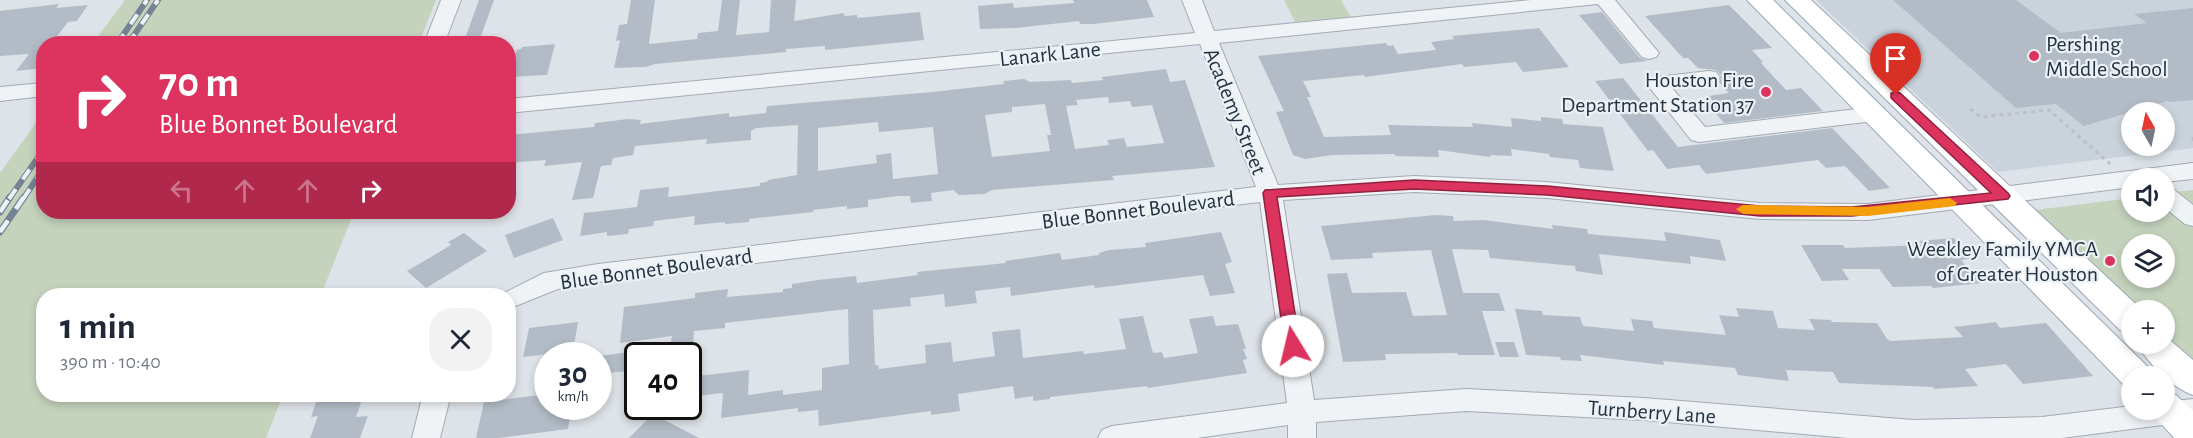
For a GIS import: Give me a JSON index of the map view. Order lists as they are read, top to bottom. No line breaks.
{"streets":{"street":["Lanark Lane","Academy Street","Blue Bonnet Boulevard","Turnberry Lane"]},"crossings":[["Lanark Lane","Academy Street"],["Academy Street","Blue Bonnet Boulevard"],["Academy Street","Turnberry Lane"]],"places":["Pershing Middle School","Houston Fire Department Station 37","Weekley Family YMCA of Greater Houston"],"north":"top","page":{"turn":["70 m","Blue Bonnet Boulevard"],"map_buttons":["+","−"],"heading":["1 min","390 m · 10:40"],"speed":"30 km/h","limit":"40"}}
